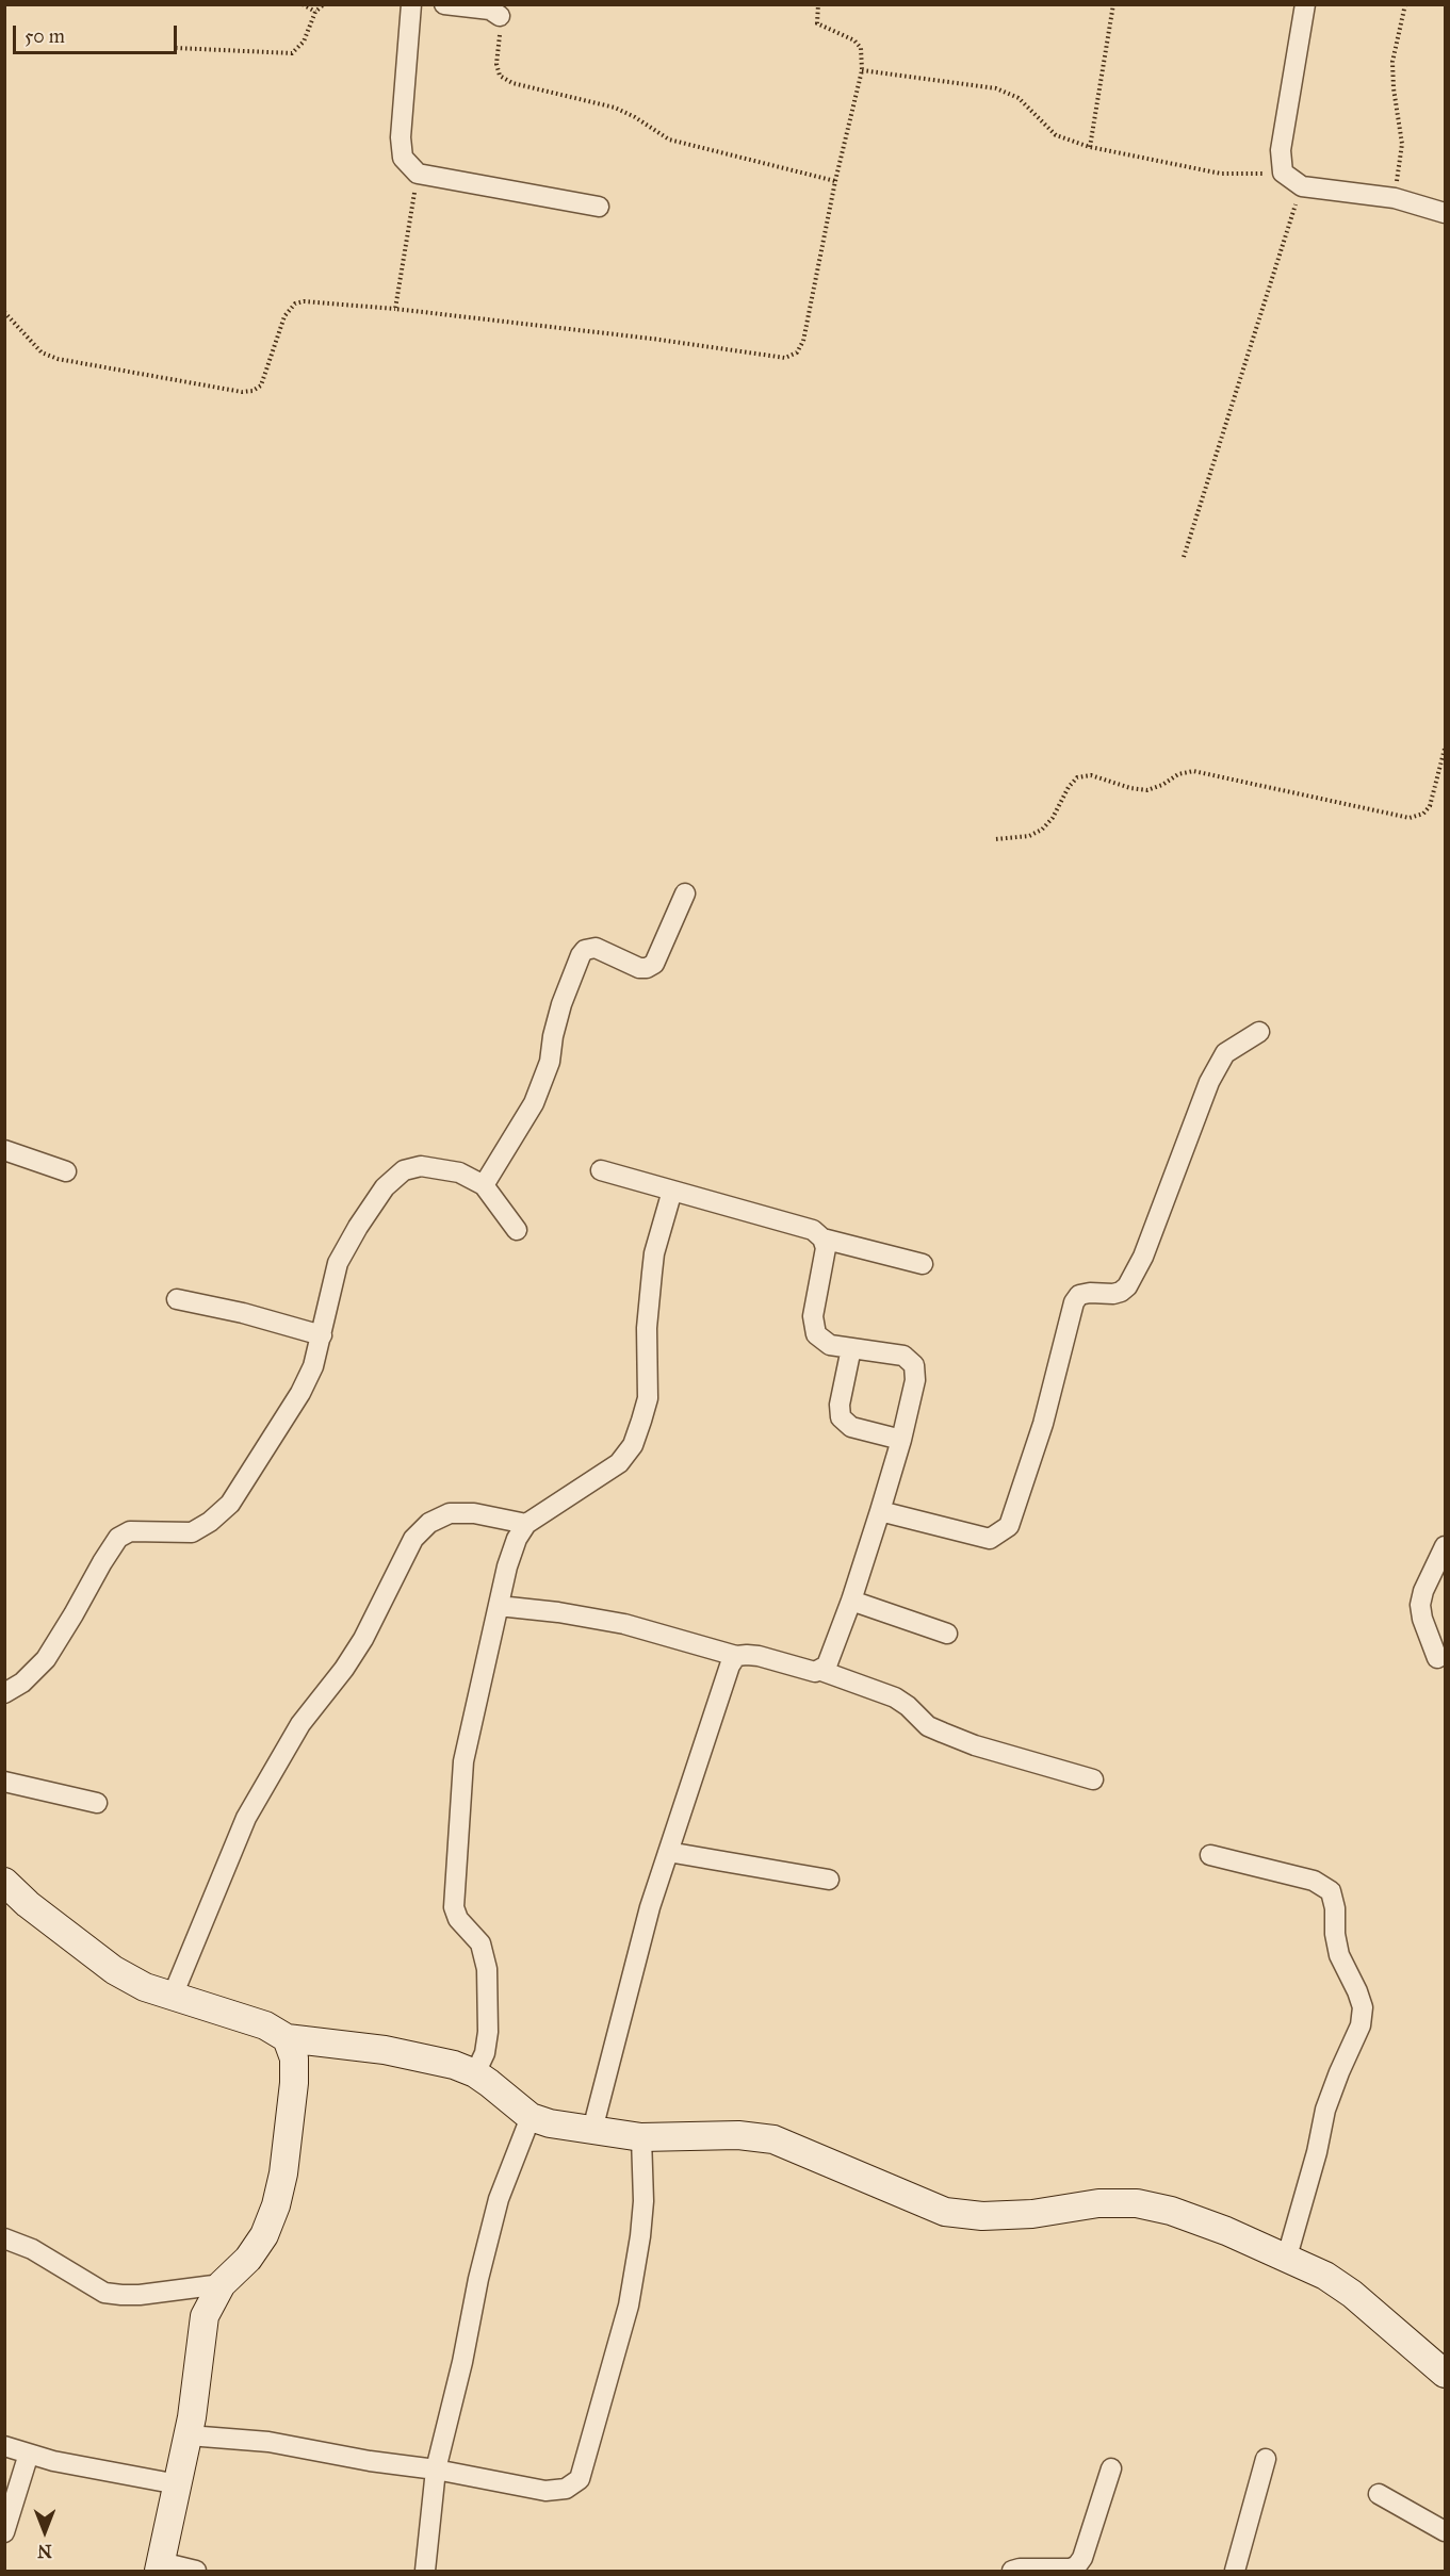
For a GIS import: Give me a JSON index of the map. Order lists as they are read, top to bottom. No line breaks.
{"scale_bar":"50 m","north":"bottom"}
